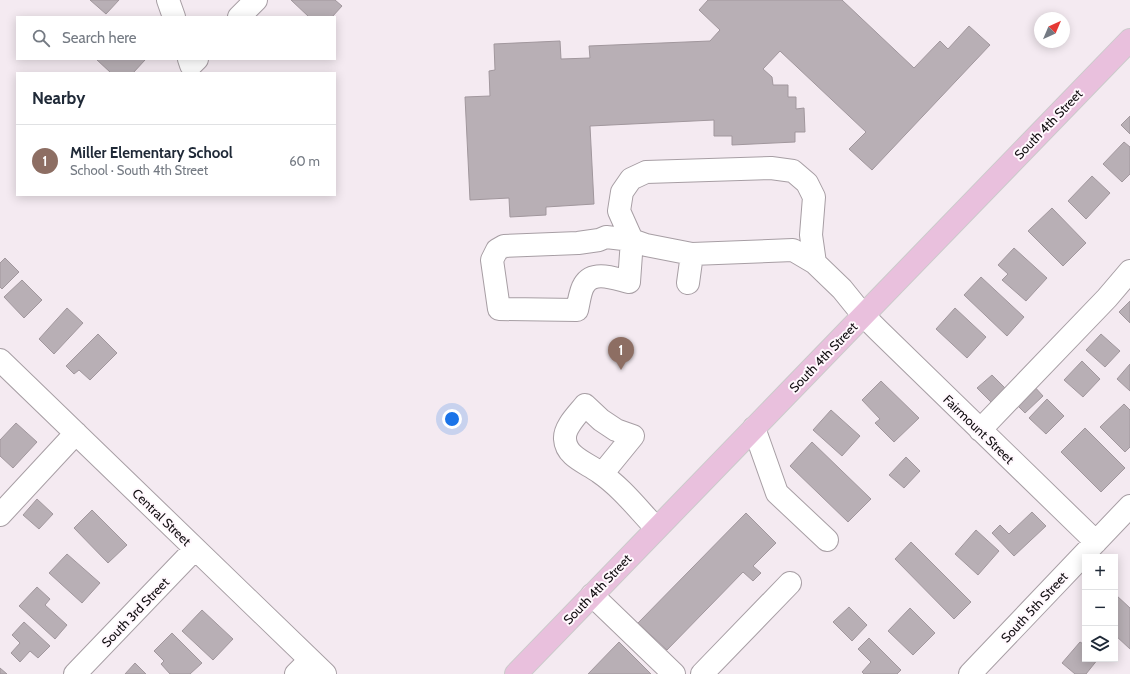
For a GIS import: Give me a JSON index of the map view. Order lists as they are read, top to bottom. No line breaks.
{"streets":{"main road":["South 4th Street"],"street":["Fairmount Street","Central Street","South 5th Street","South 3rd Street"]},"crossings":[["South 4th Street","Fairmount Street"],["Fairmount Street","South 5th Street"],["Central Street","South 3rd Street"]],"north":"top right","page":{"search":"Search here","heading":"Nearby","list":[{"mark":"1","name":"Miller Elementary School","note":"School · South 4th Street","value":"60 m"}],"pins":"1","map_buttons":["+","−"]}}
